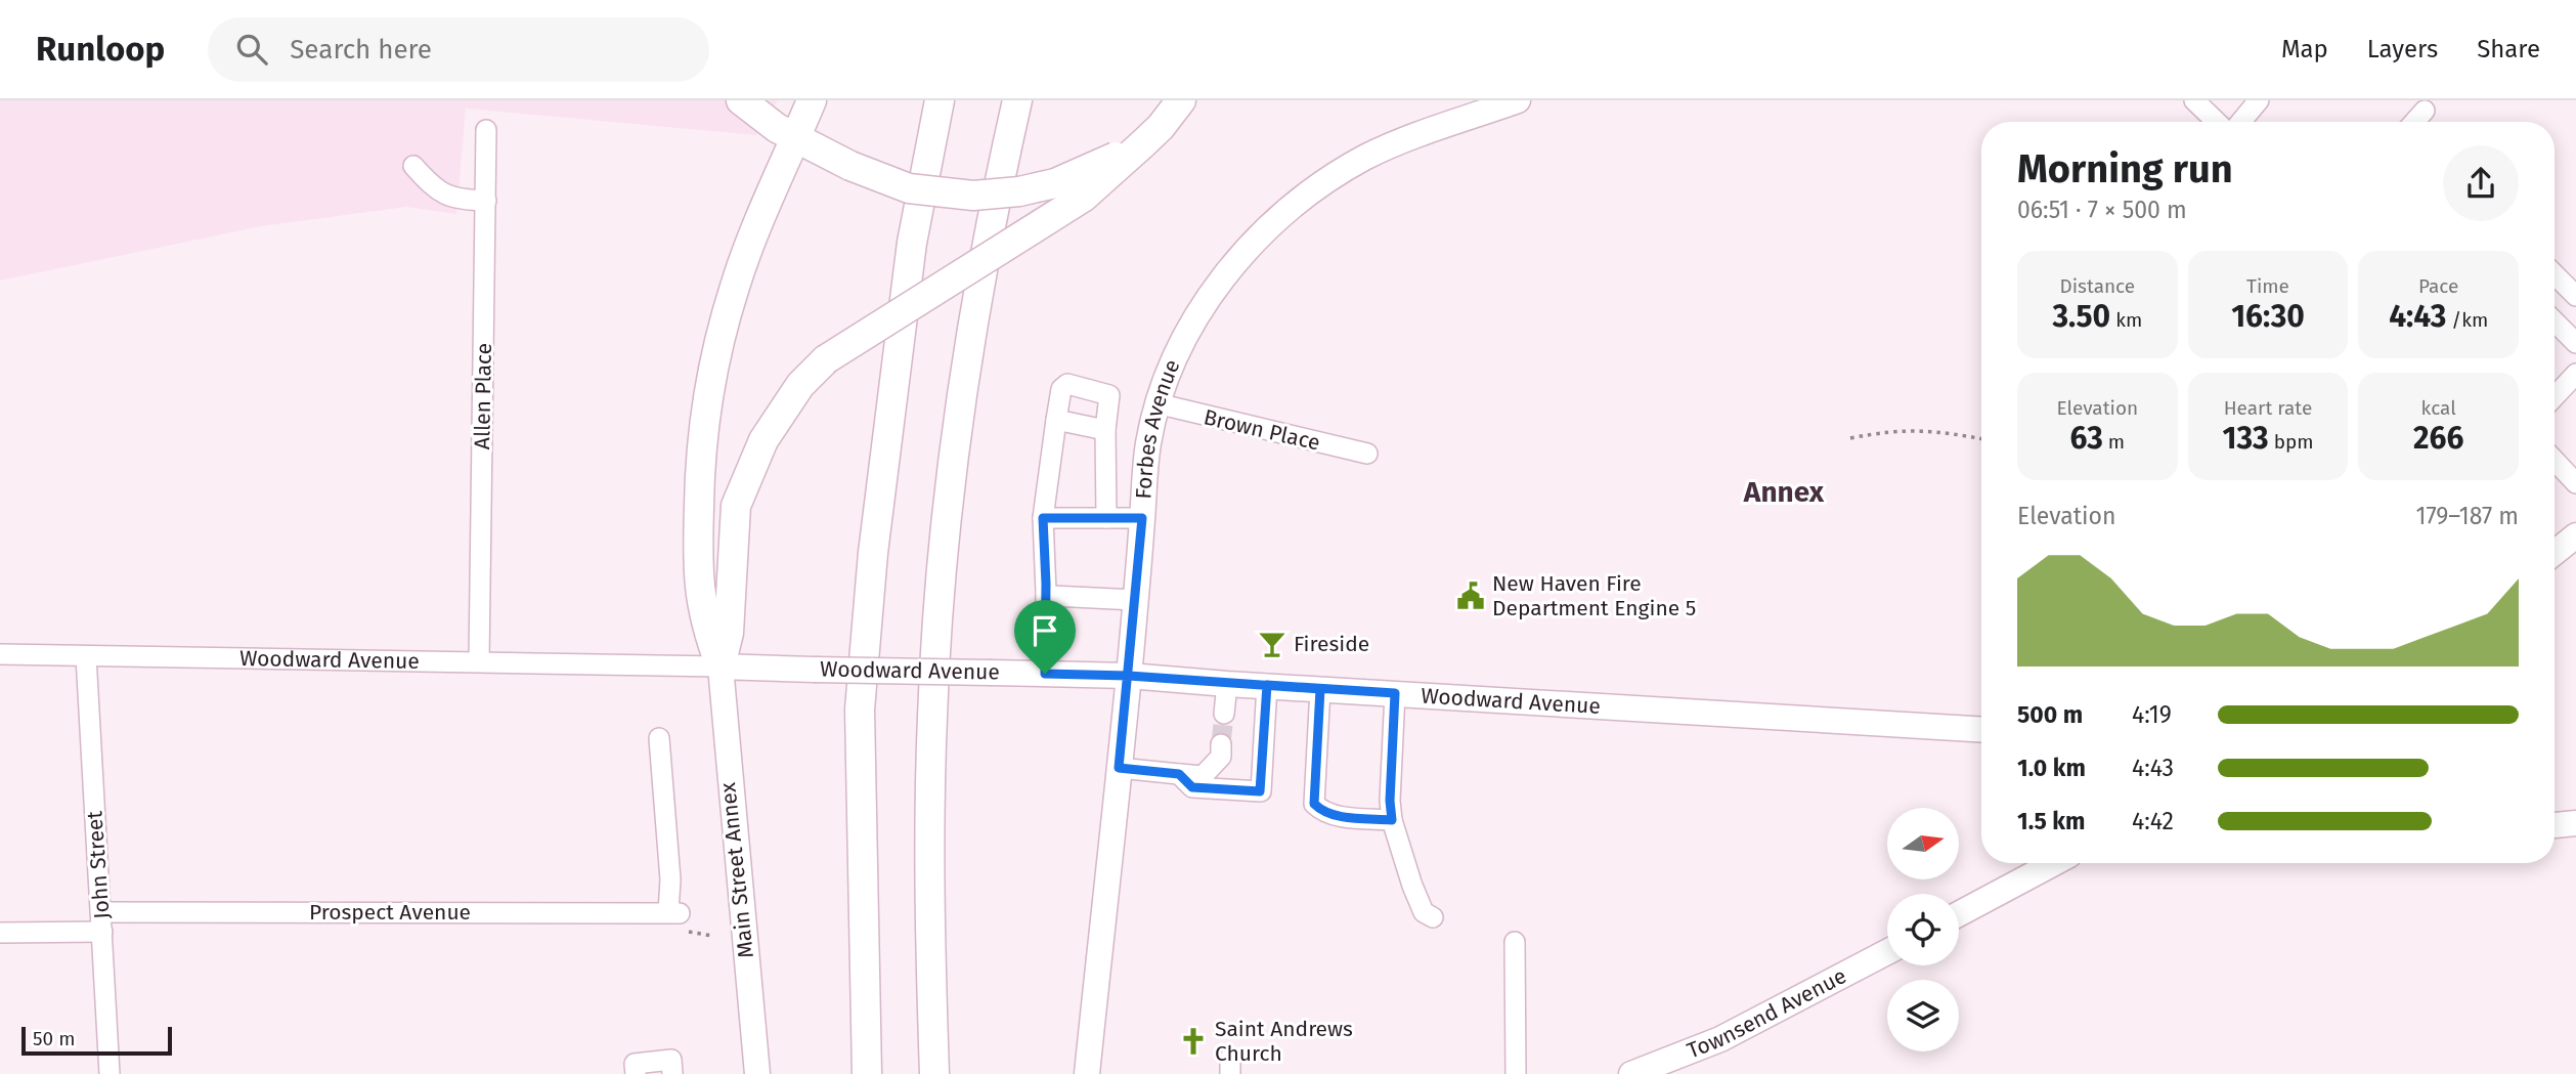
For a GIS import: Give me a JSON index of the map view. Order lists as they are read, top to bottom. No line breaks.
{"streets":{"main road":["Forbes Avenue","Woodward Avenue","Main Street Annex","Townsend Avenue"],"street":["Allen Place","Brown Place","John Street","Prospect Avenue"]},"crossings":[["Allen Place","Woodward Avenue"],["Brown Place","Forbes Avenue"],["Forbes Avenue","Woodward Avenue"],["Woodward Avenue","John Street"],["Woodward Avenue","Main Street Annex"],["John Street","Prospect Avenue"]],"districts":["Annex"],"places":{"public building":["New Haven Fire Department Engine 5"],"bar":["Fireside"],"church":["Saint Andrews Church"]},"scale_bar":"50 m","north":"right","page":{"header":"Runloop","search":"Search here","nav":["Map","Layers","Share"],"heading":["Morning run","06:51 · 7 × 500 m"],"stats":[["Distance","3.50 km"],["Time","16:30"],["Pace","4:43 /km"],["Elevation","63 m"],["Heart rate","133 bpm"],["kcal","266"]],"chart":["Elevation","179–187 m"],"list":[{"name":"500 m","note":"4:19"},{"name":"1.0 km","note":"4:43"},{"name":"1.5 km","note":"4:42"}],"scale":"50 m"}}
